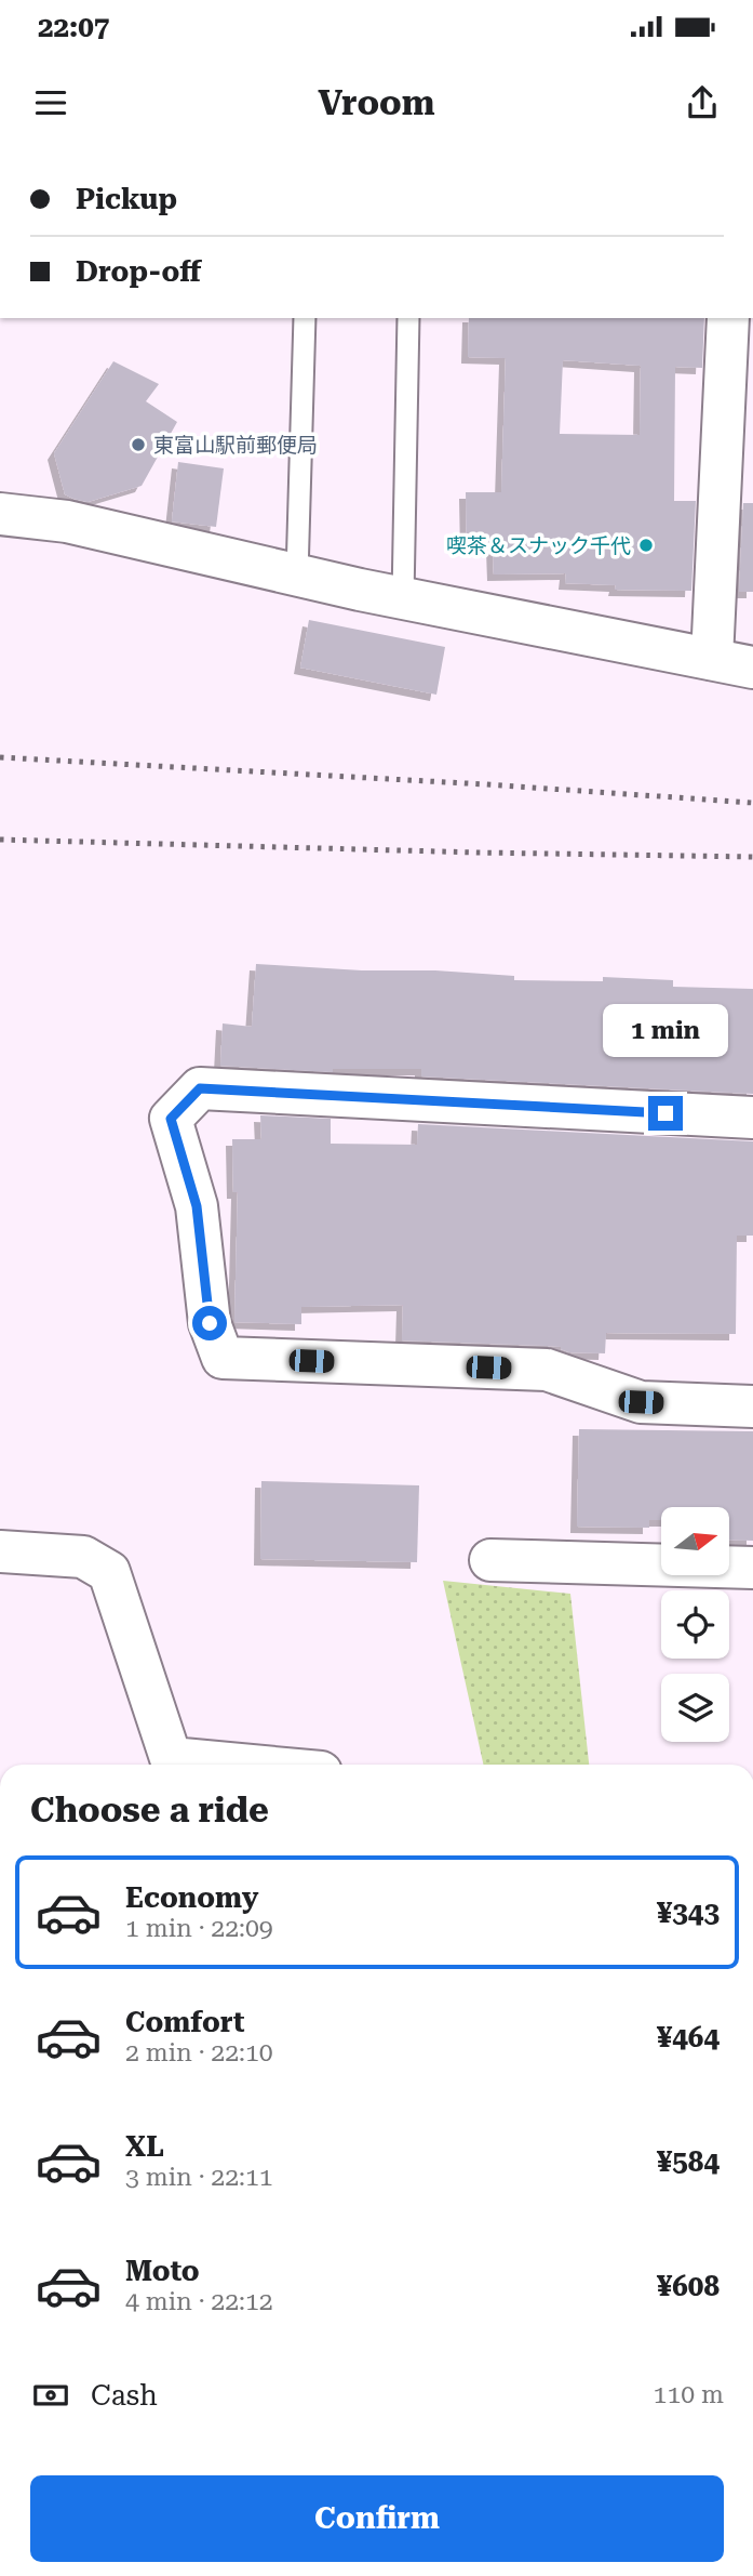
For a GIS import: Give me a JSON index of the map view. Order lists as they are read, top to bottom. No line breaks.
{"places":["東富山駅前郵便局","喫茶＆スナック千代"],"north":"right","page":{"status":"22:07","header":"Vroom","banner":["Pickup","Drop-off"],"bubble":"1 min","heading":"Choose a ride","list":[{"name":"Economy","note":"1 min · 22:09","value":"¥343"},{"name":"Comfort","note":"2 min · 22:10","value":"¥464"},{"name":"XL","note":"3 min · 22:11","value":"¥584"},{"name":"Moto","note":"4 min · 22:12","value":"¥608"}],"pay":["Cash","110 m"],"buttons":"Confirm"}}
